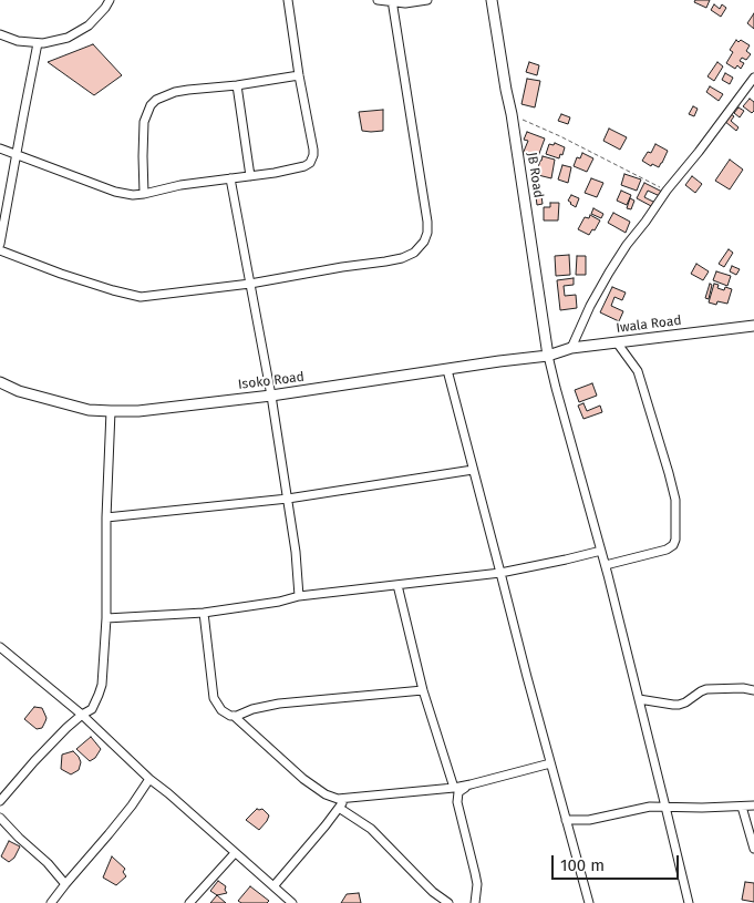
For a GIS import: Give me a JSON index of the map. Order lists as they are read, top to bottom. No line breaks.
{"streets":{"street":["JB Road","Iwala Road","Isoko Road"]},"crossings":[["JB Road","Iwala Road"],["JB Road","Isoko Road"],["Iwala Road","Isoko Road"]],"scale_bar":"100 m"}
